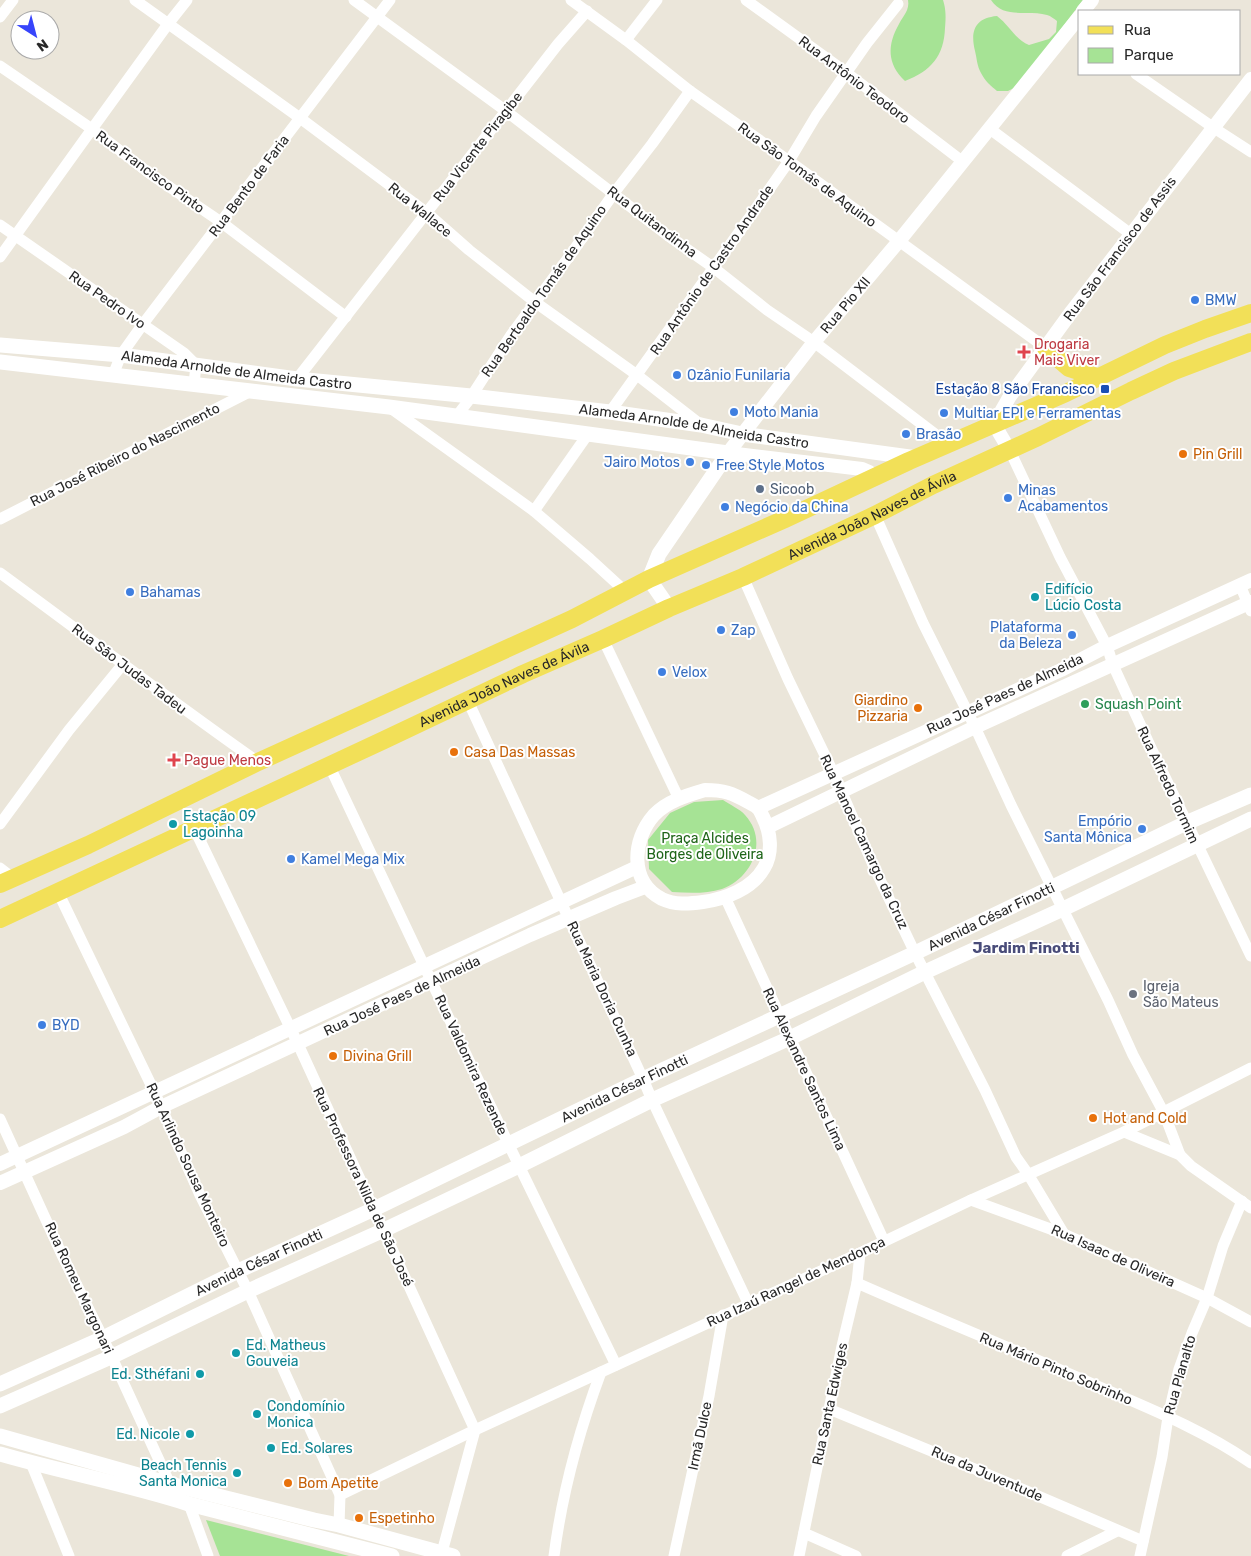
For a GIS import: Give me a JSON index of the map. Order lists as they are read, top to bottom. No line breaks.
{"streets":{"main road":["Rua Pio Xll","Alameda Arnolde de Almeida Castro","Avenida João Naves de Ávila","Avenida César Finotti"],"street":["Rua Antônio Teodoro","Rua Vicente Piragibe","Rua Francisco Pinto","Rua São Tomás de Aquino","Rua Bento de Faria","Rua Wallace","Rua Quitandinha","Rua São Francisco de Assis","Rua Antônio de Castro Andrade","Rua Bertoaldo Tomás de Aquino","Rua Pedro Ivo","Rua José Ribeiro do Nascimento","Rua São Judas Tadeu","Rua José Paes de Almeida","Rua Alfredo Tormim","Rua Manoel Camargo da Cruz","Rua Maria Doria Cunha","Rua Valdomira Rezende","Rua Alexandre Santos Lima","Rua Arlindo Sousa Monteiro","Rua Professora Nilda de São José","Rua Isaac de Oliveira","Rua Izaú Rangel de Mendonça","Rua Romeu Margonari","Rua Mário Pinto Sobrinho","Rua Planalto","Rua Santa Edwiges","Irmã Dulce","Rua da Juventude"]},"crossings":[["Rua Antônio Teodoro","Rua Antônio de Castro Andrade"],["Rua Antônio Teodoro","Rua Pio Xll"],["Rua Vicente Piragibe","Rua Francisco Pinto"],["Rua Vicente Piragibe","Rua São Tomás de Aquino"],["Rua Vicente Piragibe","Rua Wallace"],["Rua Vicente Piragibe","Rua Quitandinha"],["Rua Vicente Piragibe","Alameda Arnolde de Almeida Castro"],["Rua Francisco Pinto","Rua Bento de Faria"],["Rua São Tomás de Aquino","Rua São Francisco de Assis"],["Rua São Tomás de Aquino","Rua Antônio de Castro Andrade"],["Rua São Tomás de Aquino","Rua Bertoaldo Tomás de Aquino"],["Rua São Tomás de Aquino","Rua Pio Xll"],["Rua Bento de Faria","Rua Wallace"],["Rua Bento de Faria","Rua Quitandinha"],["Rua Bento de Faria","Rua Pedro Ivo"],["Rua Bento de Faria","Alameda Arnolde de Almeida Castro"],["Rua Wallace","Rua Antônio de Castro Andrade"],["Rua Wallace","Rua Bertoaldo Tomás de Aquino"],["Rua Wallace","Alameda Arnolde de Almeida Castro"],["Rua Quitandinha","Rua Antônio de Castro Andrade"],["Rua Quitandinha","Rua Bertoaldo Tomás de Aquino"],["Rua Quitandinha","Rua Pio Xll"],["Rua Antônio de Castro Andrade","Alameda Arnolde de Almeida Castro"],["Rua Bertoaldo Tomás de Aquino","Alameda Arnolde de Almeida Castro"],["Rua Pedro Ivo","Alameda Arnolde de Almeida Castro"],["Rua Pio Xll","Alameda Arnolde de Almeida Castro"],["Alameda Arnolde de Almeida Castro","Rua José Ribeiro do Nascimento"],["Avenida João Naves de Ávila","Rua Alfredo Tormim"],["Avenida João Naves de Ávila","Rua Manoel Camargo da Cruz"],["Avenida João Naves de Ávila","Rua Maria Doria Cunha"],["Avenida João Naves de Ávila","Rua Valdomira Rezende"],["Avenida João Naves de Ávila","Rua Arlindo Sousa Monteiro"],["Avenida João Naves de Ávila","Rua Professora Nilda de São José"],["Rua José Paes de Almeida","Rua Alfredo Tormim"],["Rua José Paes de Almeida","Rua Manoel Camargo da Cruz"],["Rua José Paes de Almeida","Rua Maria Doria Cunha"],["Rua José Paes de Almeida","Rua Valdomira Rezende"],["Rua José Paes de Almeida","Rua Alexandre Santos Lima"],["Rua José Paes de Almeida","Rua Arlindo Sousa Monteiro"],["Rua José Paes de Almeida","Rua Professora Nilda de São José"],["Rua José Paes de Almeida","Rua Romeu Margonari"],["Rua Alfredo Tormim","Avenida César Finotti"],["Rua Manoel Camargo da Cruz","Avenida César Finotti"],["Rua Manoel Camargo da Cruz","Rua Isaac de Oliveira"],["Rua Manoel Camargo da Cruz","Rua Izaú Rangel de Mendonça"],["Avenida César Finotti","Rua Maria Doria Cunha"],["Avenida César Finotti","Rua Valdomira Rezende"],["Avenida César Finotti","Rua Alexandre Santos Lima"],["Avenida César Finotti","Rua Arlindo Sousa Monteiro"],["Avenida César Finotti","Rua Professora Nilda de São José"],["Avenida César Finotti","Rua Romeu Margonari"],["Rua Maria Doria Cunha","Rua Izaú Rangel de Mendonça"],["Rua Valdomira Rezende","Rua Izaú Rangel de Mendonça"],["Rua Alexandre Santos Lima","Rua Izaú Rangel de Mendonça"],["Rua Arlindo Sousa Monteiro","Rua Izaú Rangel de Mendonça"],["Rua Professora Nilda de São José","Rua Izaú Rangel de Mendonça"],["Rua Isaac de Oliveira","Rua Izaú Rangel de Mendonça"],["Rua Isaac de Oliveira","Rua Planalto"],["Rua Izaú Rangel de Mendonça","Rua Santa Edwiges"],["Rua Izaú Rangel de Mendonça","Irmã Dulce"],["Rua Mário Pinto Sobrinho","Rua Planalto"],["Rua Mário Pinto Sobrinho","Rua Santa Edwiges"],["Rua Planalto","Rua da Juventude"],["Rua Santa Edwiges","Rua da Juventude"]],"districts":["Jardim Finotti"],"parks":["Praça Alcides Borges de Oliveira"],"places":{"other":["BMW","Ozânio Funilaria","Moto Mania","Multiar EPI e Ferramentas","Brasão","Pin Grill","Jairo Motos","Free Style Motos","Sicoob","Minas Acabamentos","Negócio da China","Bahamas","Edifício Lúcio Costa","Zap","Plataforma da Beleza","Velox","Squash Point","Giardino Pizzaria","Casa Das Massas","Estação 09 Lagoinha","Empório Santa Mônica","Kamel Mega Mix","Igreja São Mateus","BYD","Divina Grill","Hot and Cold","Ed. Matheus Gouveia","Ed. Sthéfani","Condomínio Monica","Ed. Nicole","Ed. Solares","Beach Tennis Santa Monica","Bom Apetite","Espetinho"],"health":["Drogaria Mais Viver","Pague Menos"],"transit":["Estação 8 São Francisco"]},"legend":["Rua","Parque"],"north":"bottom right"}
